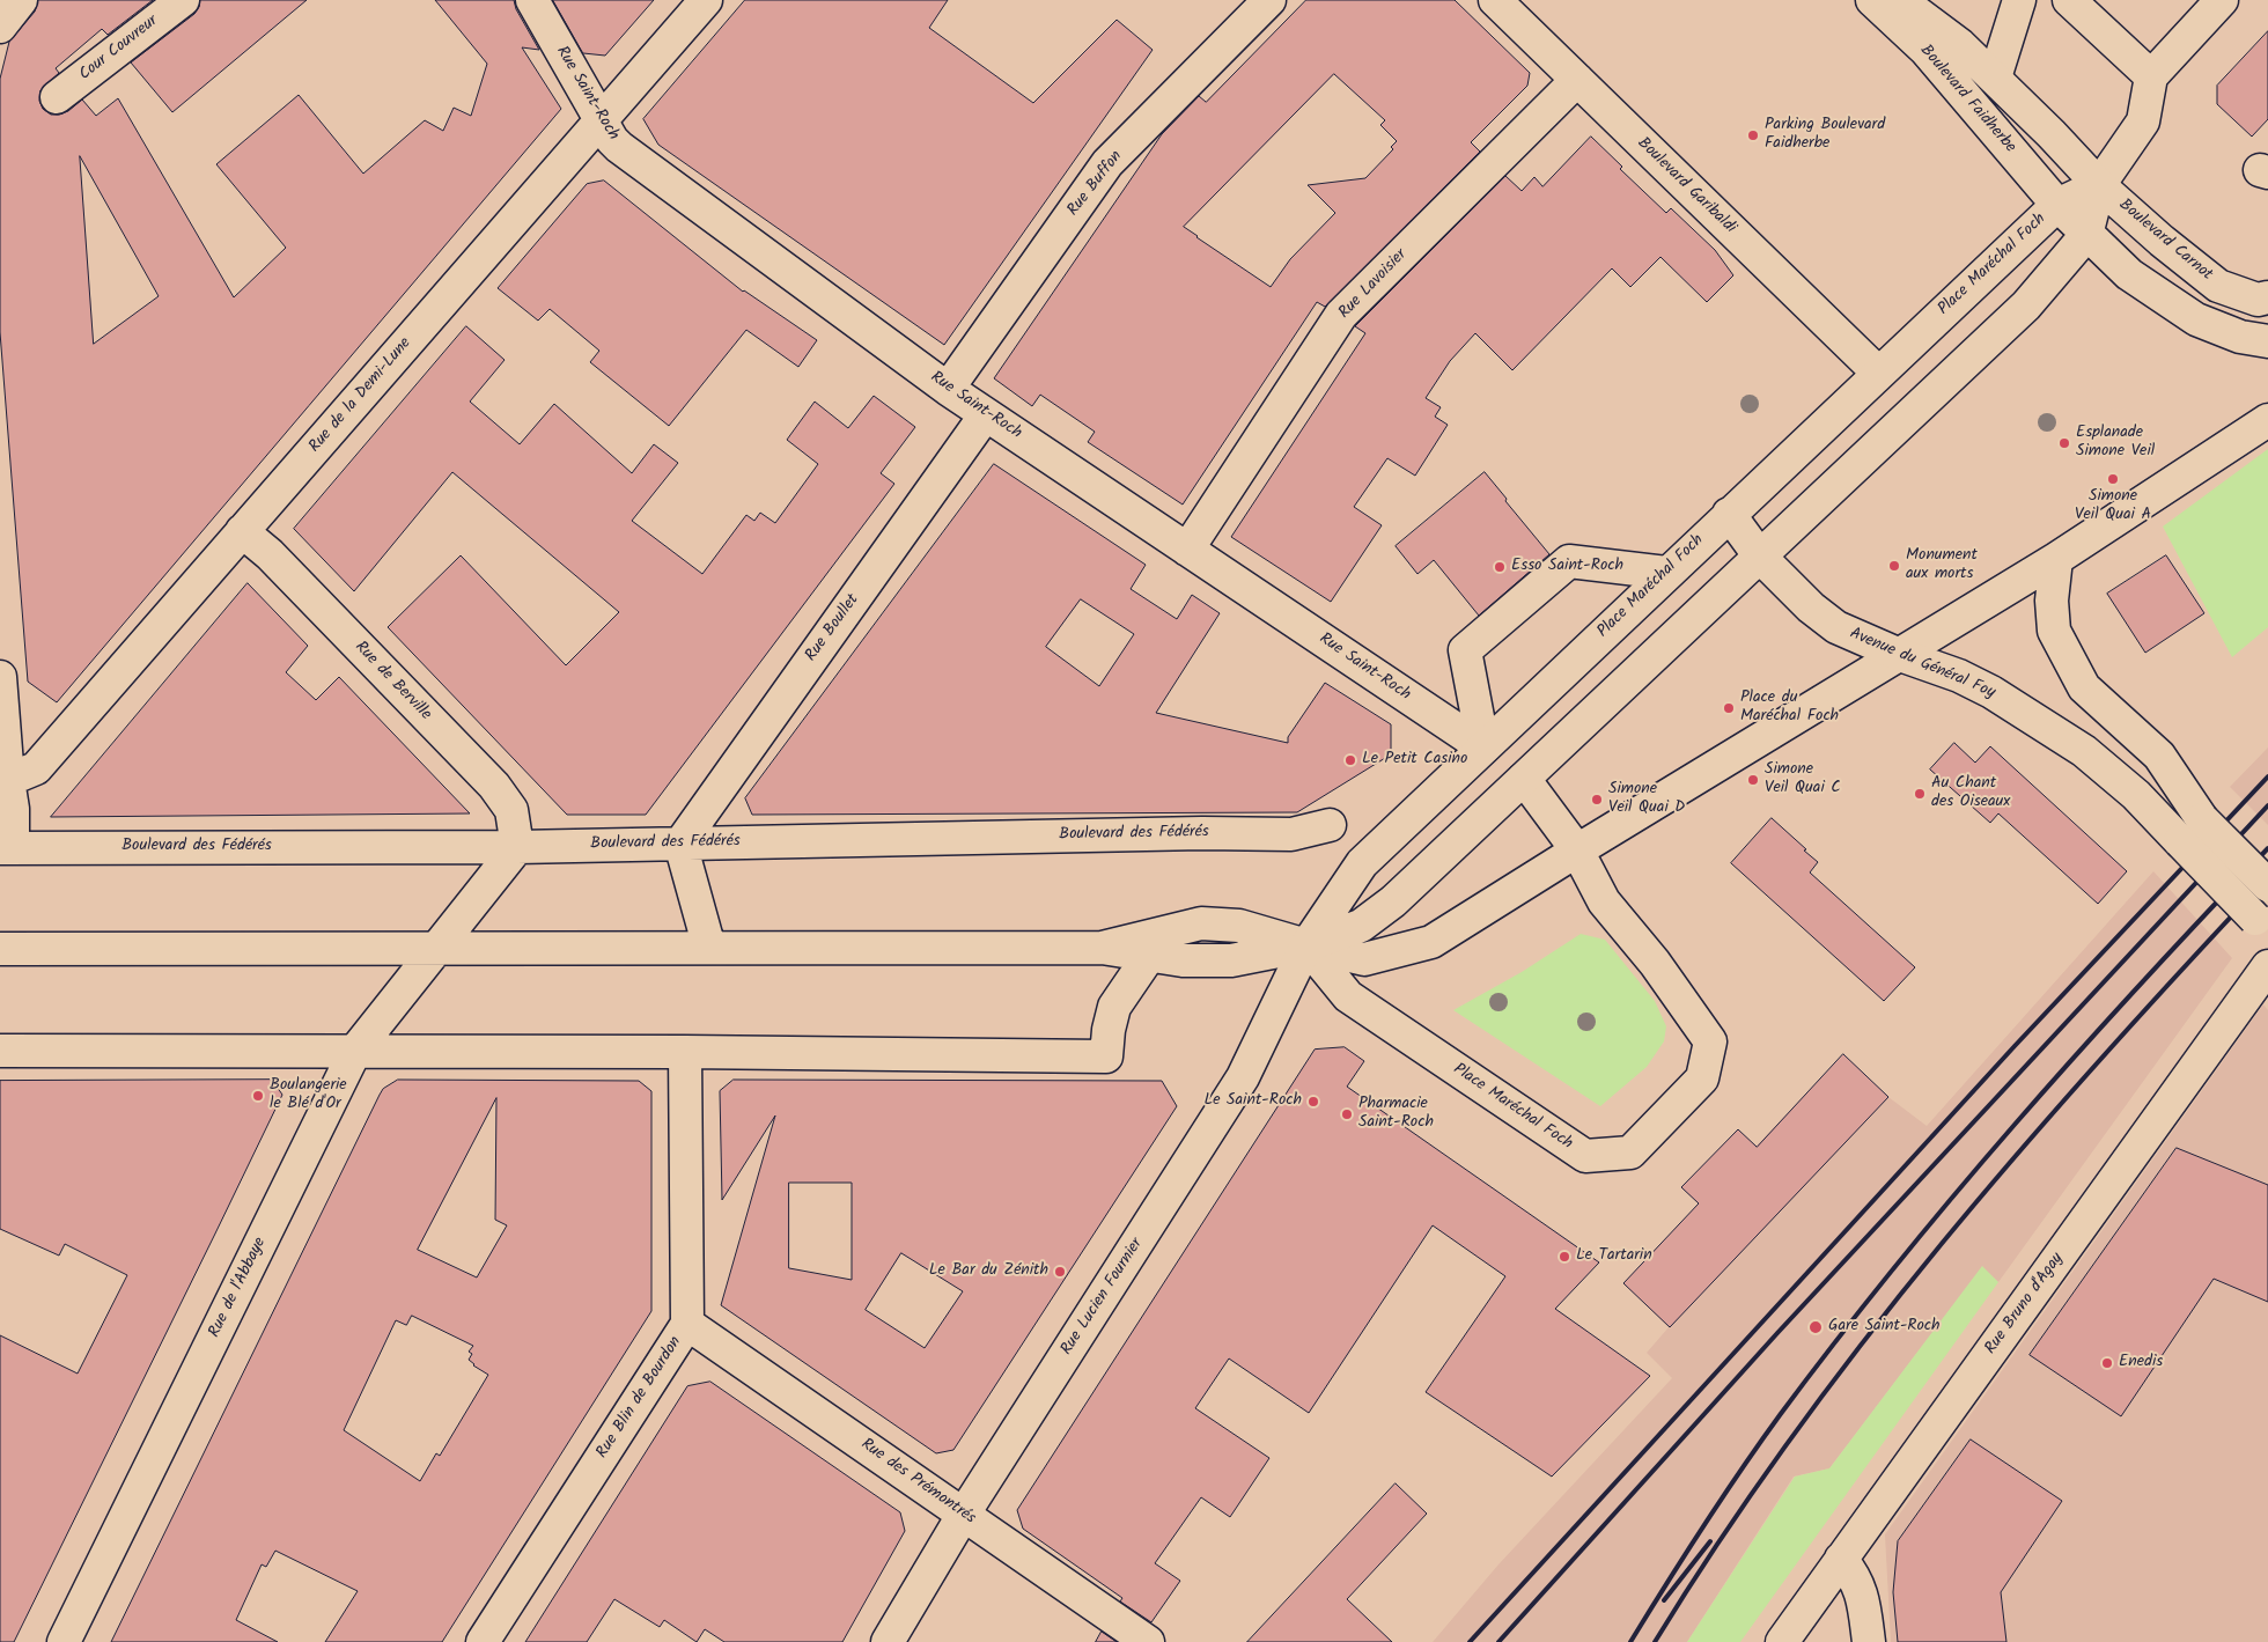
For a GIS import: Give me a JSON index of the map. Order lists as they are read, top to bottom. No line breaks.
{"streets":{"street":["Cour Couvreur","Rue Saint-Roch","Boulevard Faidherbe","Rue Buffon","Boulevard Garibaldi","Boulevard Carnot","Place Maréchal Foch","Rue Lavoisier","Rue de la Demi-Lune","Rue Boullet","Avenue du Général Foy","Rue de Berville","Boulevard des Fédérés","Rue de l'Abbaye","Rue Lucien Fournier","Rue Bruno d'Agay","Rue Blin de Bourdon","Rue des Prémontrés"]},"crossings":[["Rue Saint-Roch","Rue Buffon"],["Rue Saint-Roch","Place Maréchal Foch"],["Rue Saint-Roch","Rue Lavoisier"],["Rue Saint-Roch","Rue de la Demi-Lune"],["Rue Saint-Roch","Rue Boullet"],["Boulevard Faidherbe","Boulevard Carnot"],["Boulevard Faidherbe","Place Maréchal Foch"],["Boulevard Garibaldi","Place Maréchal Foch"],["Boulevard Garibaldi","Rue Lavoisier"],["Boulevard Carnot","Place Maréchal Foch"],["Place Maréchal Foch","Avenue du Général Foy"],["Place Maréchal Foch","Rue Lucien Fournier"],["Rue de la Demi-Lune","Rue de Berville"],["Rue Boullet","Boulevard des Fédérés"],["Rue de Berville","Boulevard des Fédérés"],["Rue de Berville","Rue de l'Abbaye"],["Boulevard des Fédérés","Rue de l'Abbaye"],["Rue Lucien Fournier","Rue des Prémontrés"],["Rue Blin de Bourdon","Rue des Prémontrés"]],"places":["Parking Boulevard Faidherbe","Esplanade Simone Veil","Simone Veil Quai A","Monument aux morts","Esso Saint-Roch","Place du Maréchal Foch","Le Petit Casino","Simone Veil Quai C","Au Chant des Oiseaux","Simone Veil Quai D","Boulangerie le Blé d'Or","Le Saint-Roch","Pharmacie Saint-Roch","Le Tartarin","Le Bar du Zénith","Gare Saint-Roch","Enedis"]}
